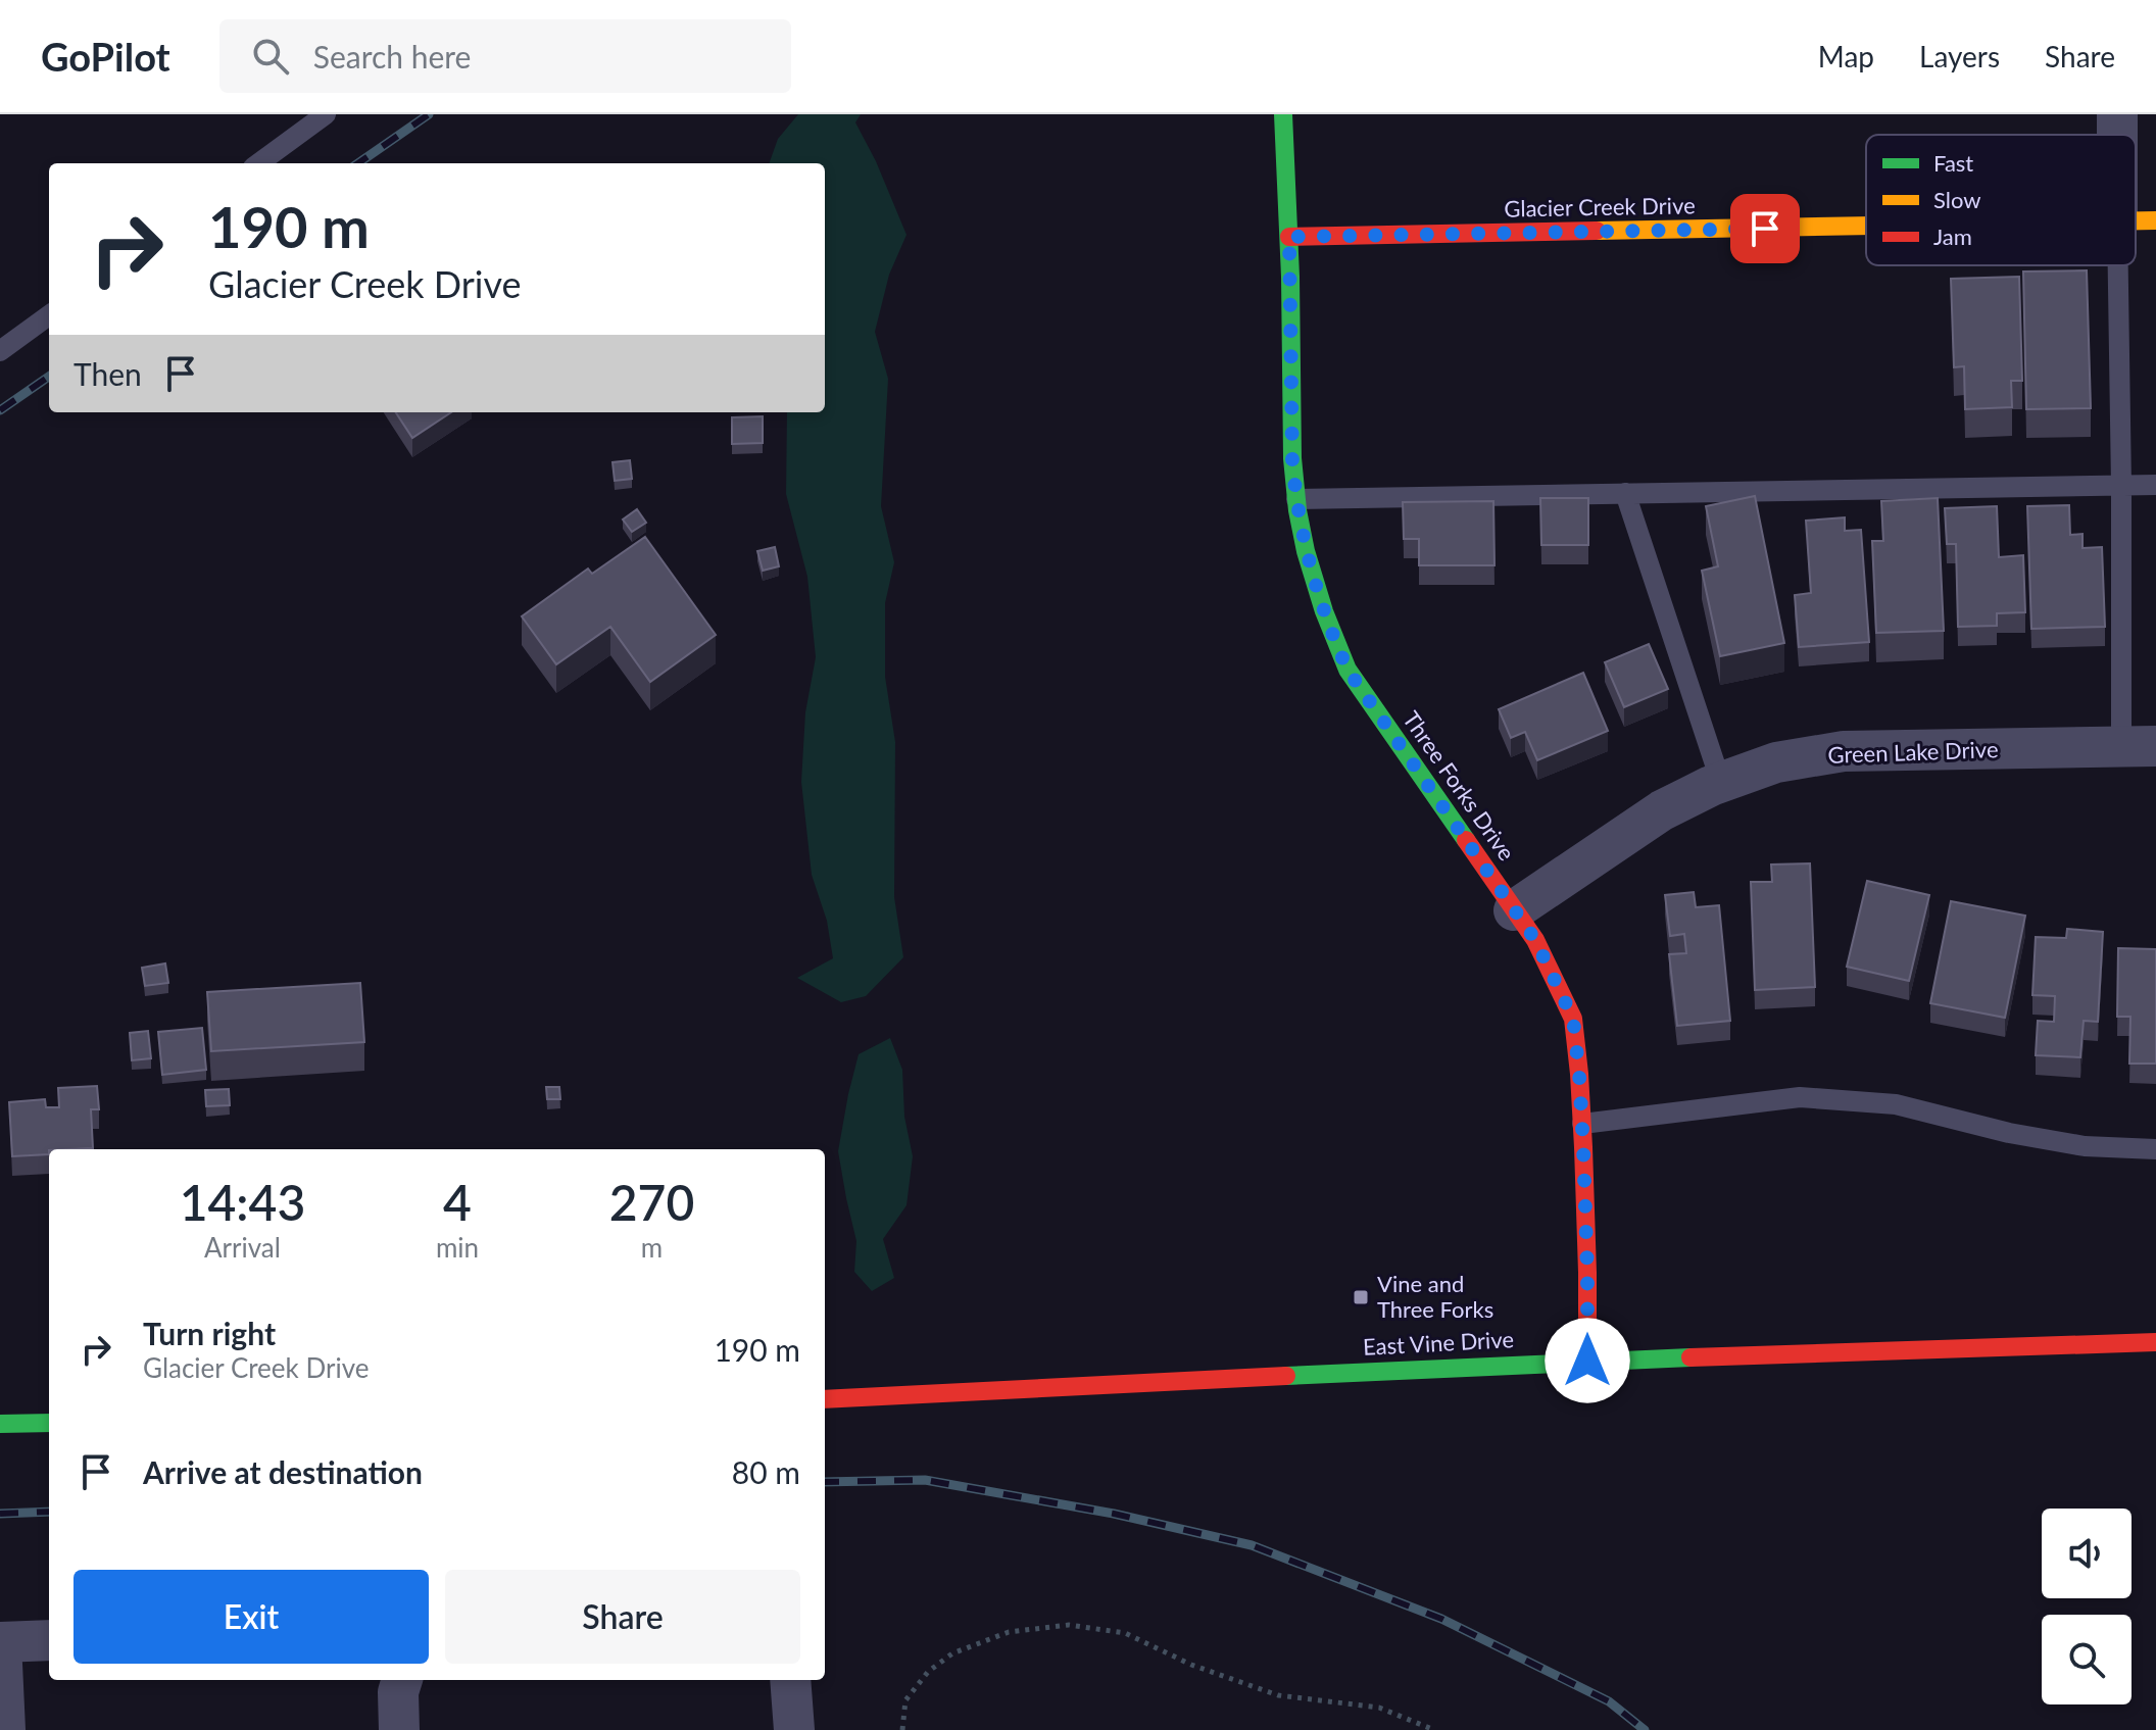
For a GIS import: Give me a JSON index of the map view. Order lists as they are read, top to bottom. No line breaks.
{"streets":{"street":["Glacier Creek Drive","Green Lake Drive","Three Forks Drive","East Vine Drive"]},"crossings":[["Glacier Creek Drive","Three Forks Drive"],["Green Lake Drive","Three Forks Drive"],["Three Forks Drive","East Vine Drive"]],"places":{"transit":["Vine and Three Forks"]},"legend":["Fast","Slow","Jam"],"page":{"header":"GoPilot","search":"Search here","nav":["Map","Layers","Share"],"turn":["190 m","Glacier Creek Drive"],"then":"Then","eta":["14:43","Arrival","4","min","270","m"],"list":[{"name":"Turn right","note":"Glacier Creek Drive","value":"190 m"},{"name":"Arrive at destination","value":"80 m"}],"buttons":["Exit","Share"]}}
